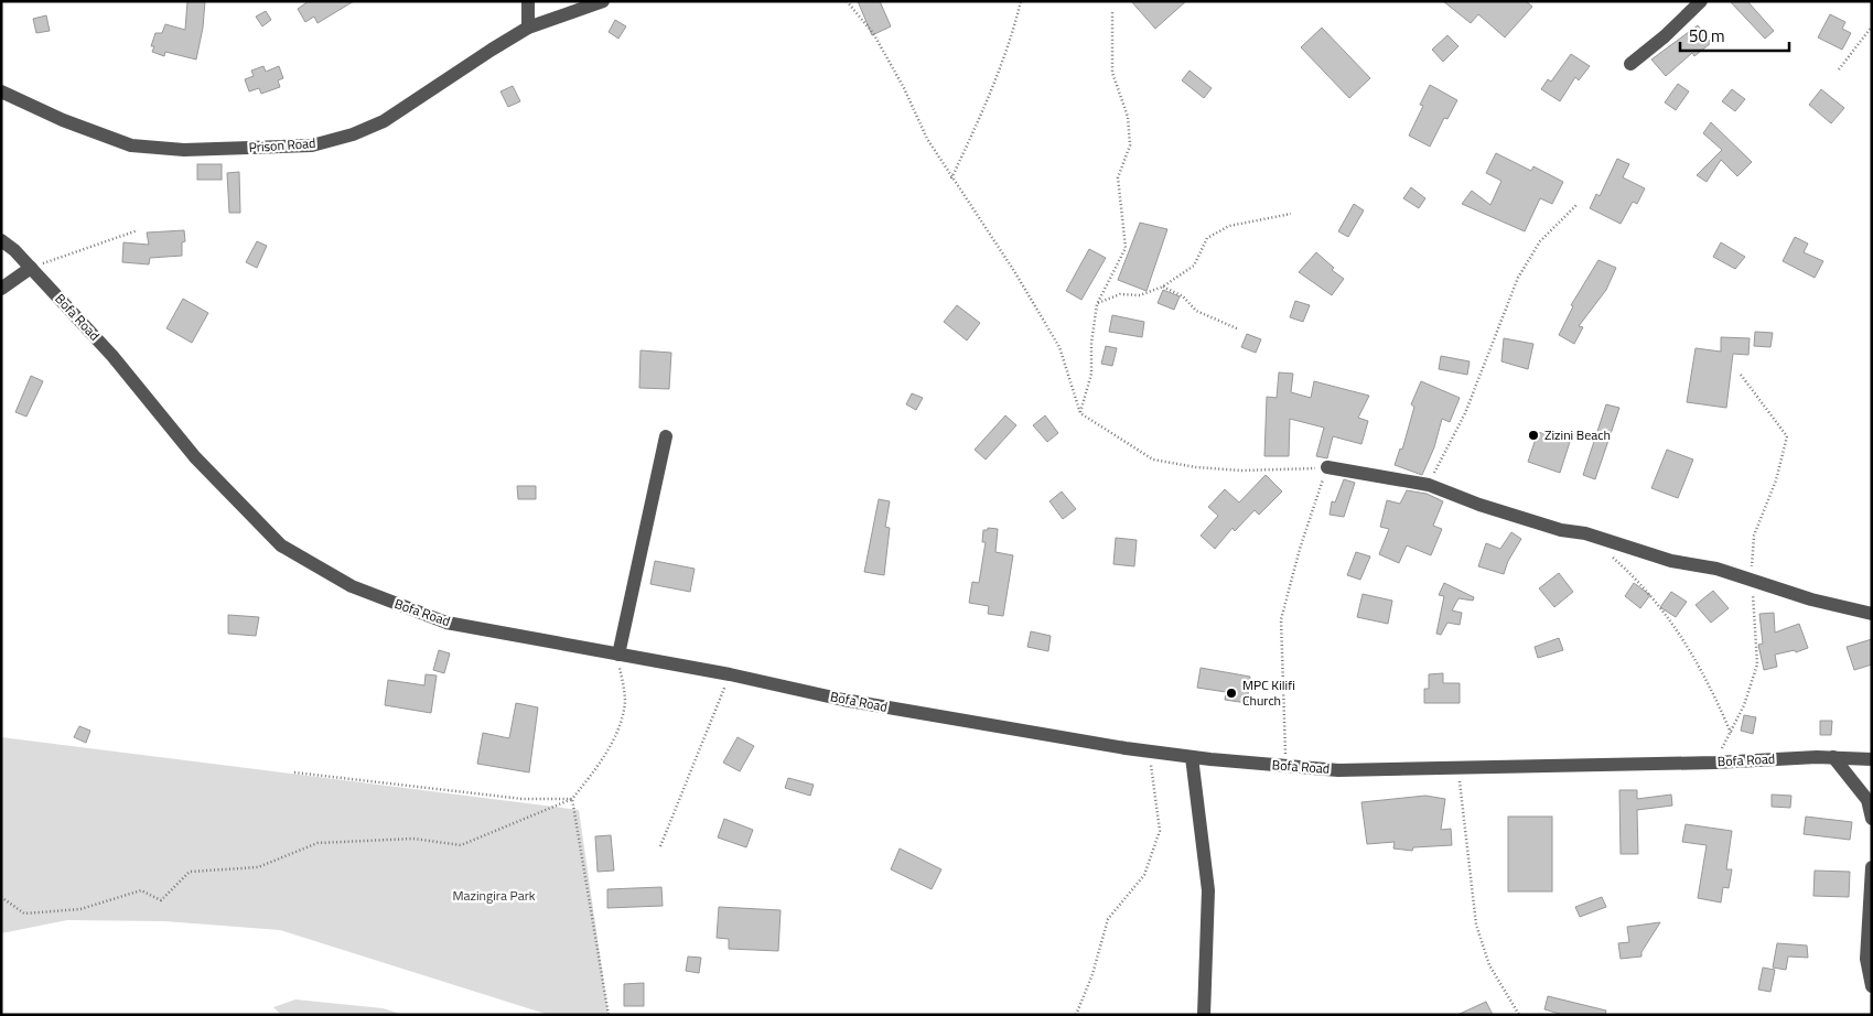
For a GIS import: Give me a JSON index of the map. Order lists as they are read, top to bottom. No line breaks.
{"streets":{"street":["Prison Road","Bofa Road"]},"parks":["Mazingira Park"],"places":["Zizini Beach","MPC Kilifi Church"],"scale_bar":"50 m"}
